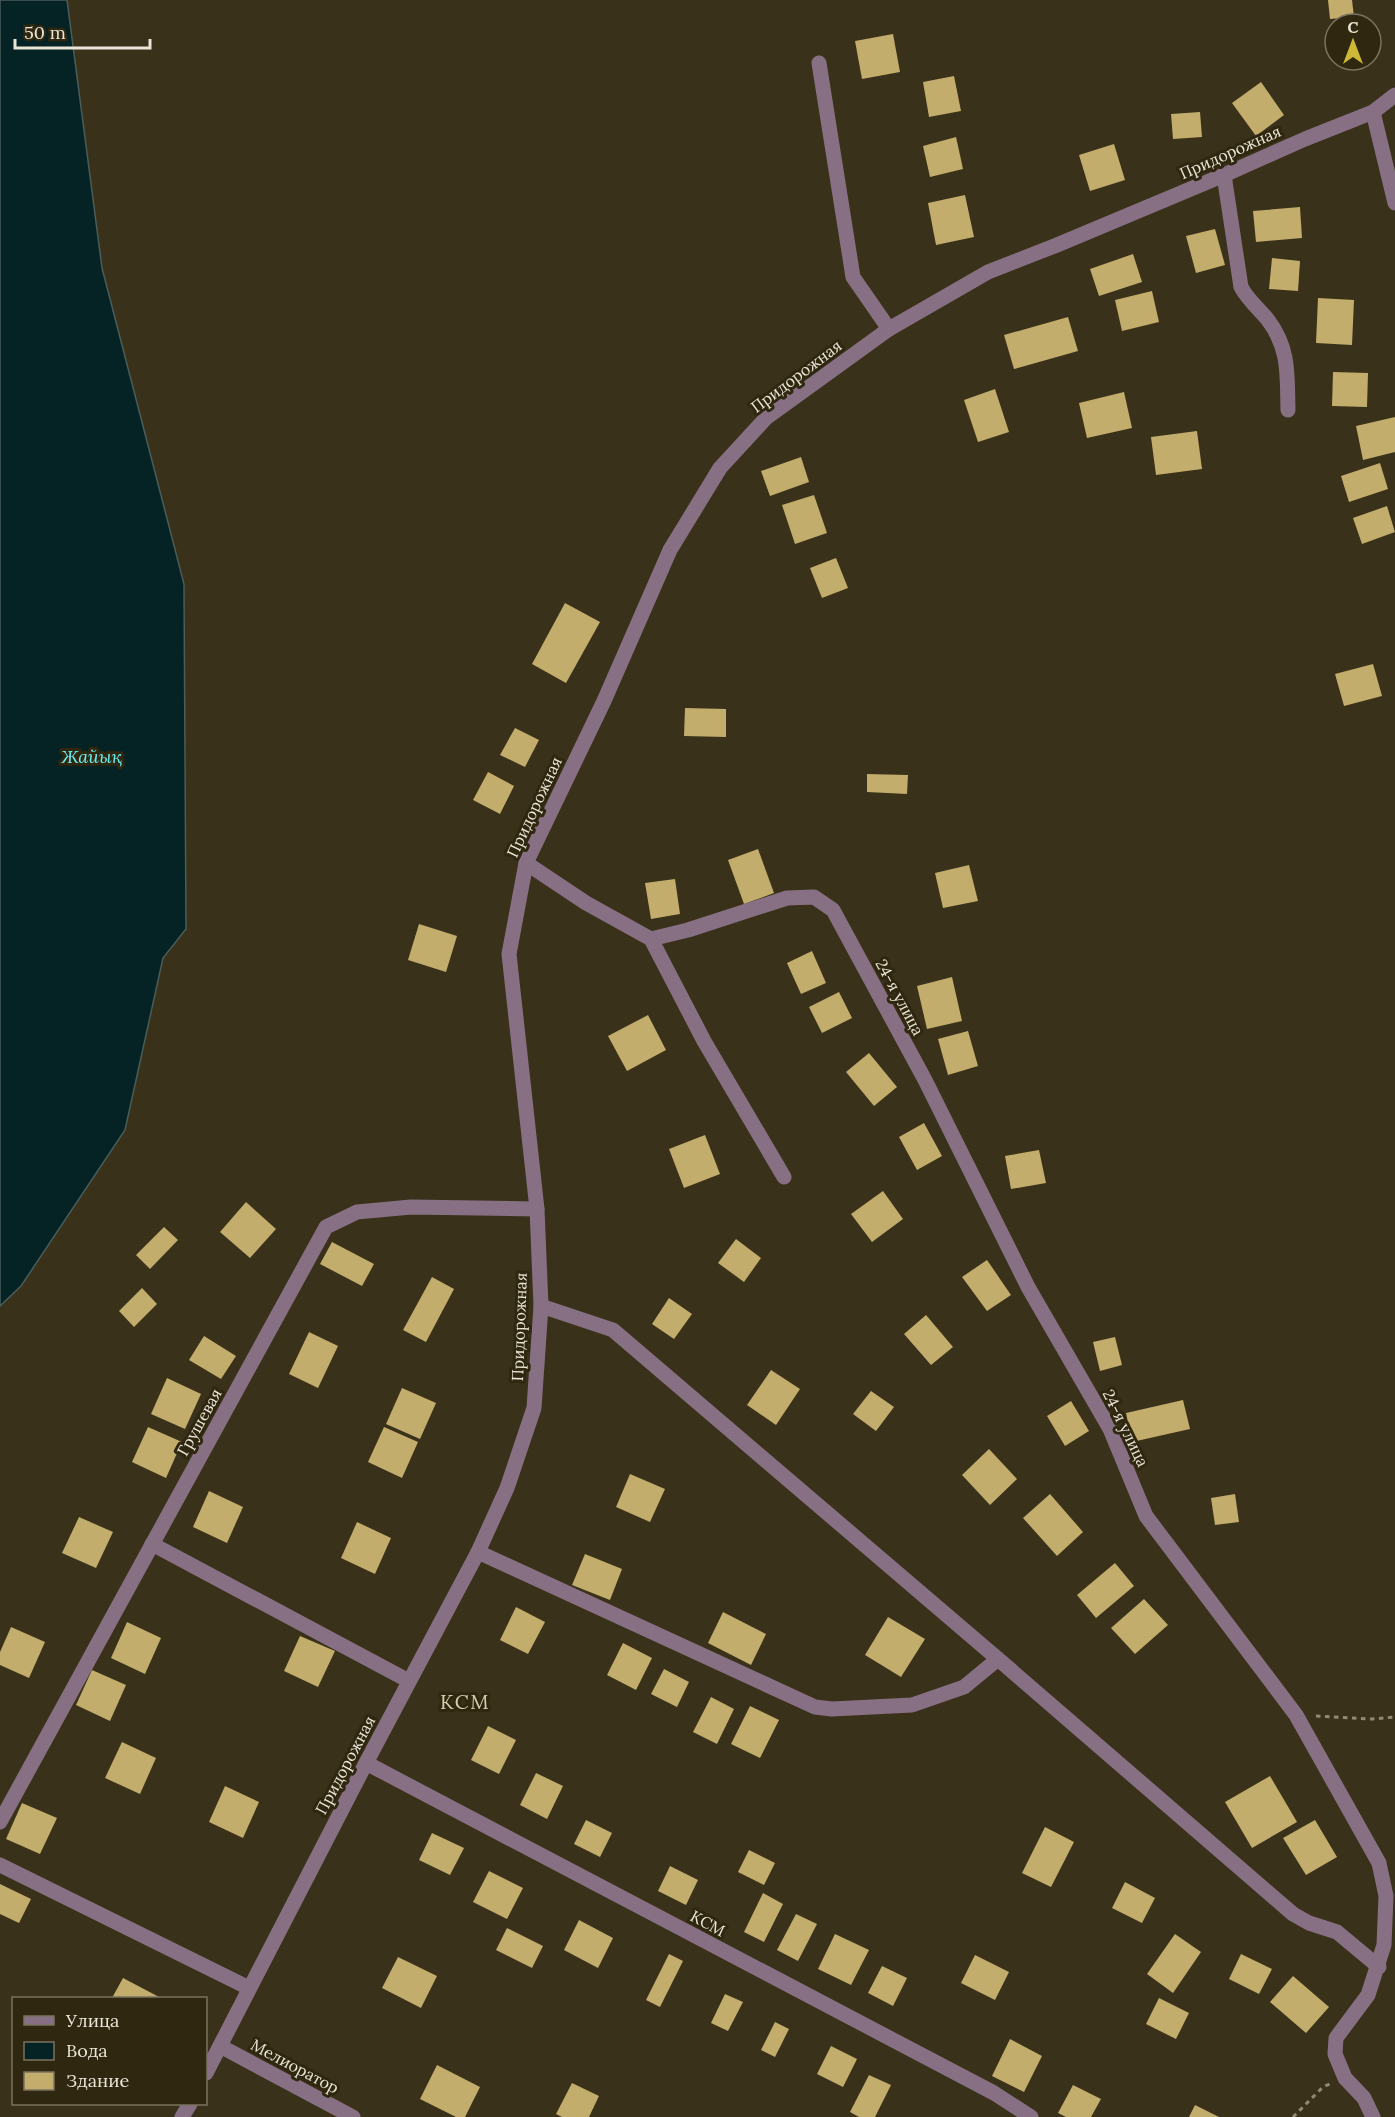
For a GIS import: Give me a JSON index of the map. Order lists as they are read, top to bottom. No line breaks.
{"streets":{"street":["Придорожная","24-я улица","Грушевая","КСМ","Мелиоратор"]},"crossings":[["Придорожная","Грушевая"],["Придорожная","КСМ"],["Придорожная","Мелиоратор"]],"districts":["КСМ"],"water":["Жайық"],"legend":["Улица","Вода","Здание"],"scale_bar":"50 m","north":"top"}
